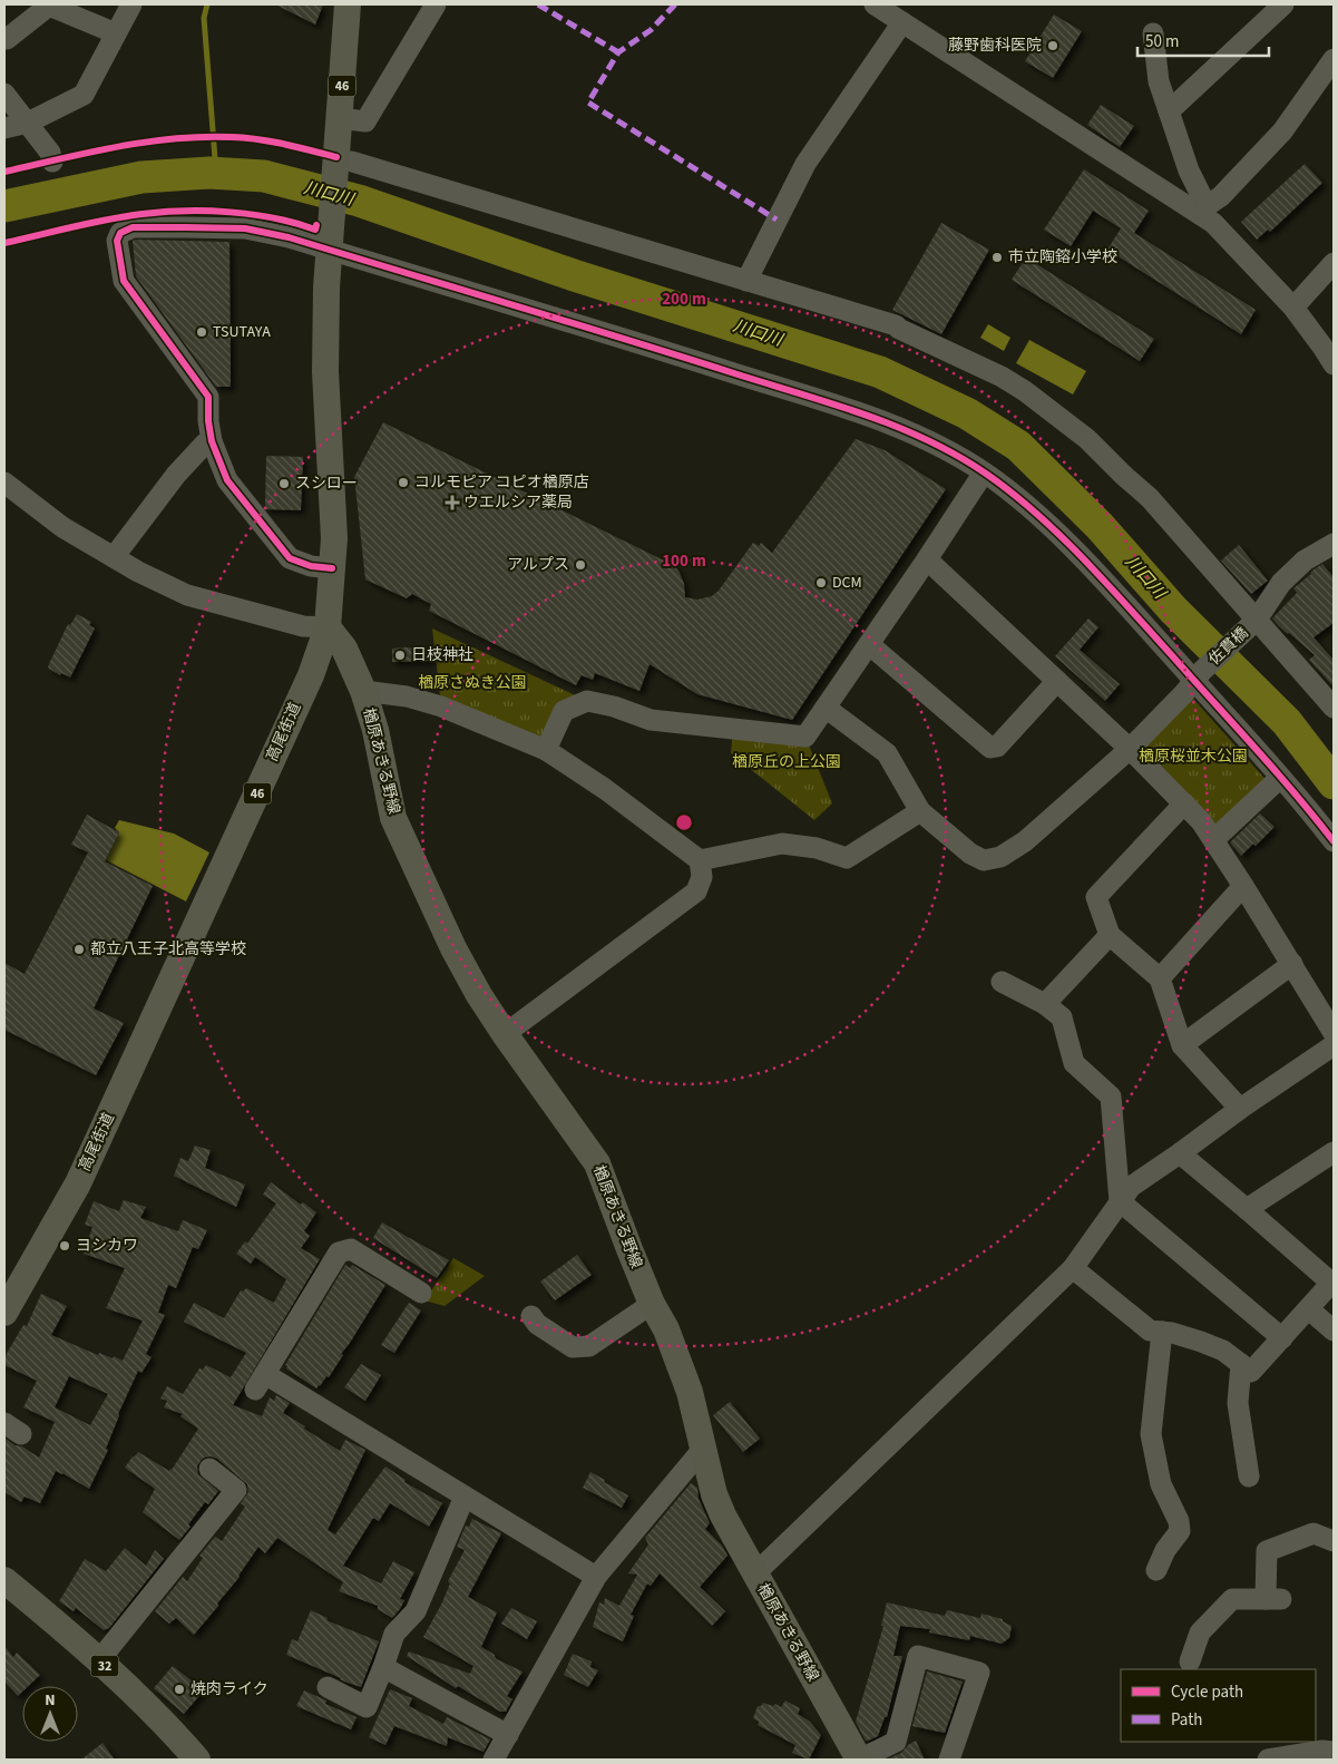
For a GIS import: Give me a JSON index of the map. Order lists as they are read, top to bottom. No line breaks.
{"streets":{"main road":["46","高尾街道","楢原あきる野線","32"],"street":["佐貫橋"]},"crossings":[["46","高尾街道"],["高尾街道","楢原あきる野線"]],"water":["川口川"],"parks":["楢原さぬき公園","楢原桜並木公園","楢原丘の上公園"],"places":{"other":["藤野歯科医院","市立陶鎔小学校","TSUTAYA","コルモピア コピオ楢原店","スシロー","アルプス","DCM","日枝神社","都立八王子北高等学校","ヨシカワ","焼肉ライク"],"health":["ウエルシア薬局"]},"legend":["Cycle path","Path"],"scale_bar":"50 m","north":"top","rings":["200 m","100 m"]}
